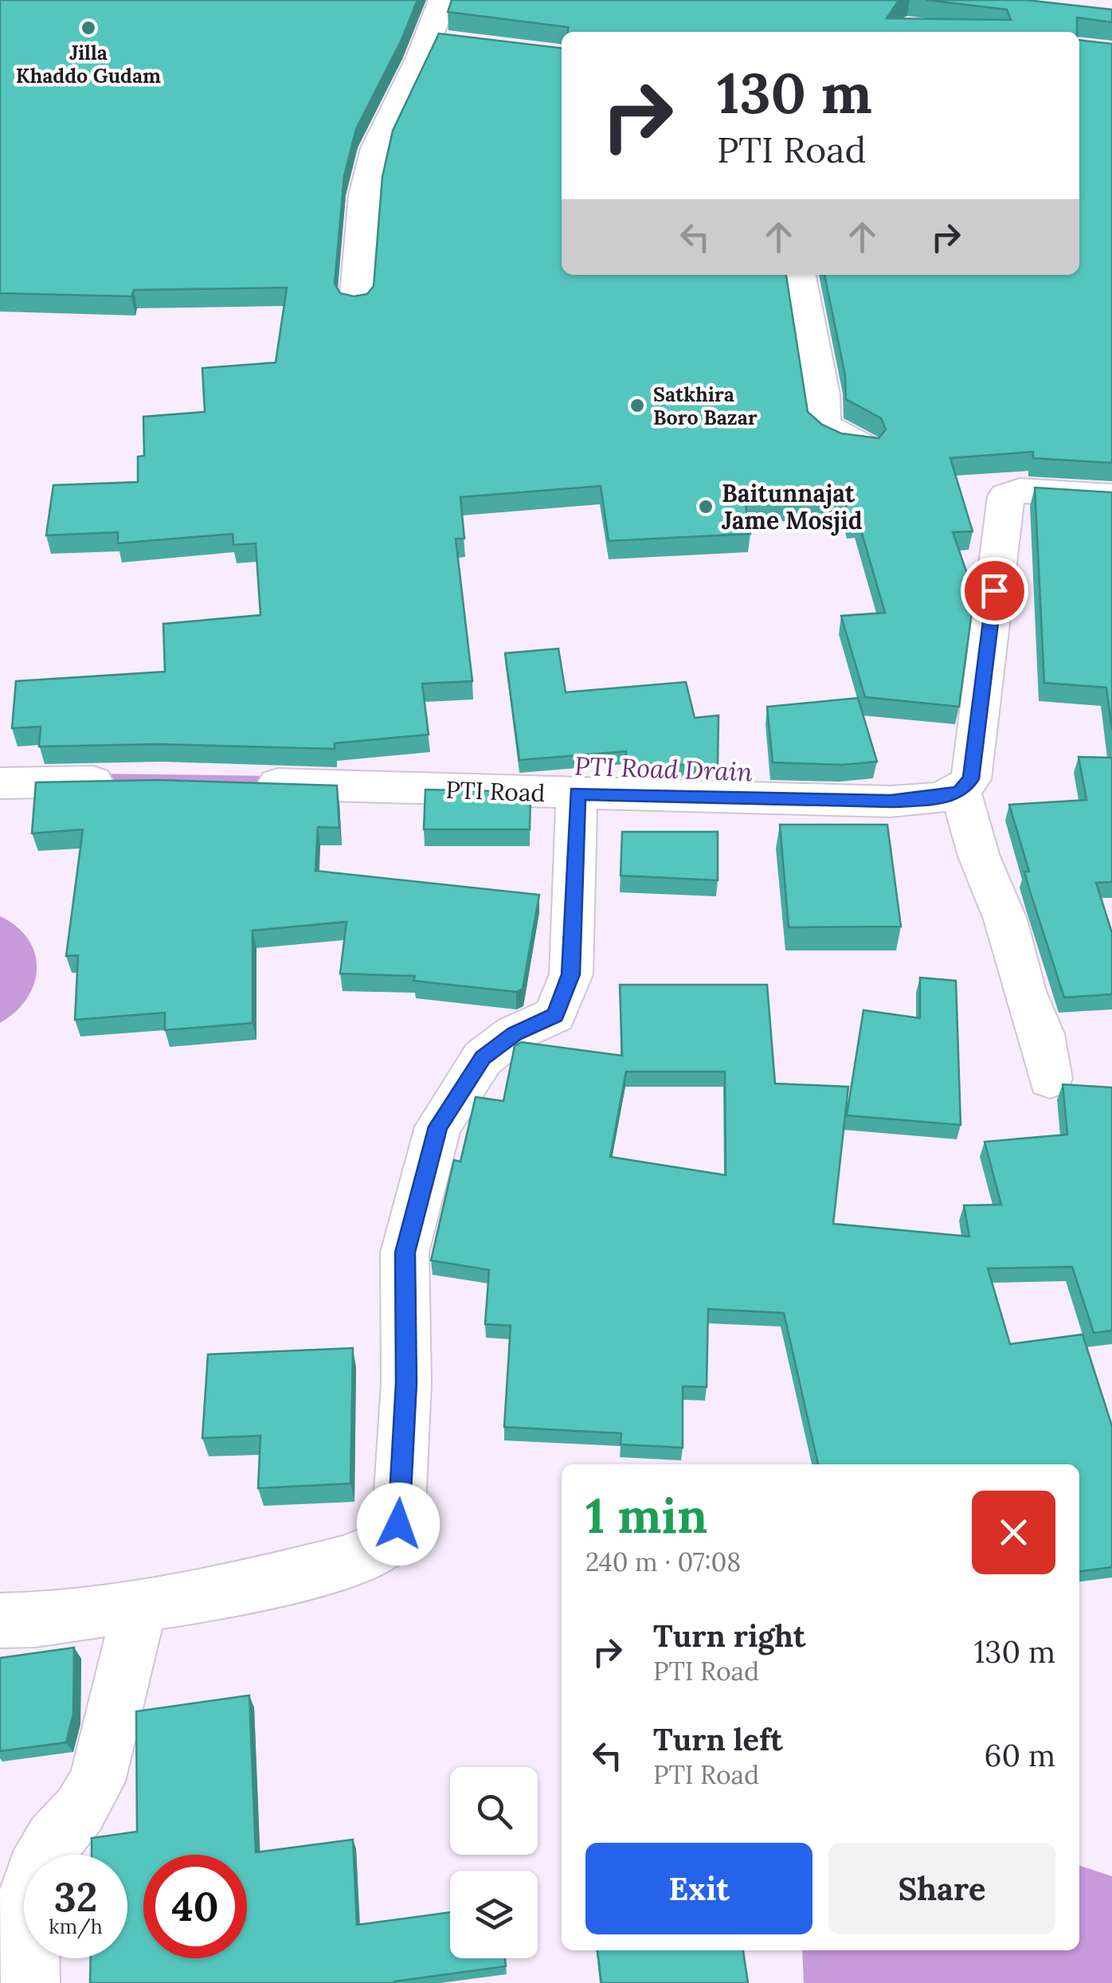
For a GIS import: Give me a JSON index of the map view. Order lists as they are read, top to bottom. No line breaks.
{"streets":{"street":["PTI Road"]},"water":["PTI Road Drain"],"places":["Jilla Khaddo Gudam","Satkhira Boro Bazar","Baitunnajat Jame Mosjid"],"page":{"turn":["130 m","PTI Road"],"heading":["1 min","240 m · 07:08"],"list":[{"name":"Turn right","note":"PTI Road","value":"130 m"},{"name":"Turn left","note":"PTI Road","value":"60 m"}],"buttons":["Exit","Share"],"speed":"32 km/h","limit":"40"}}
